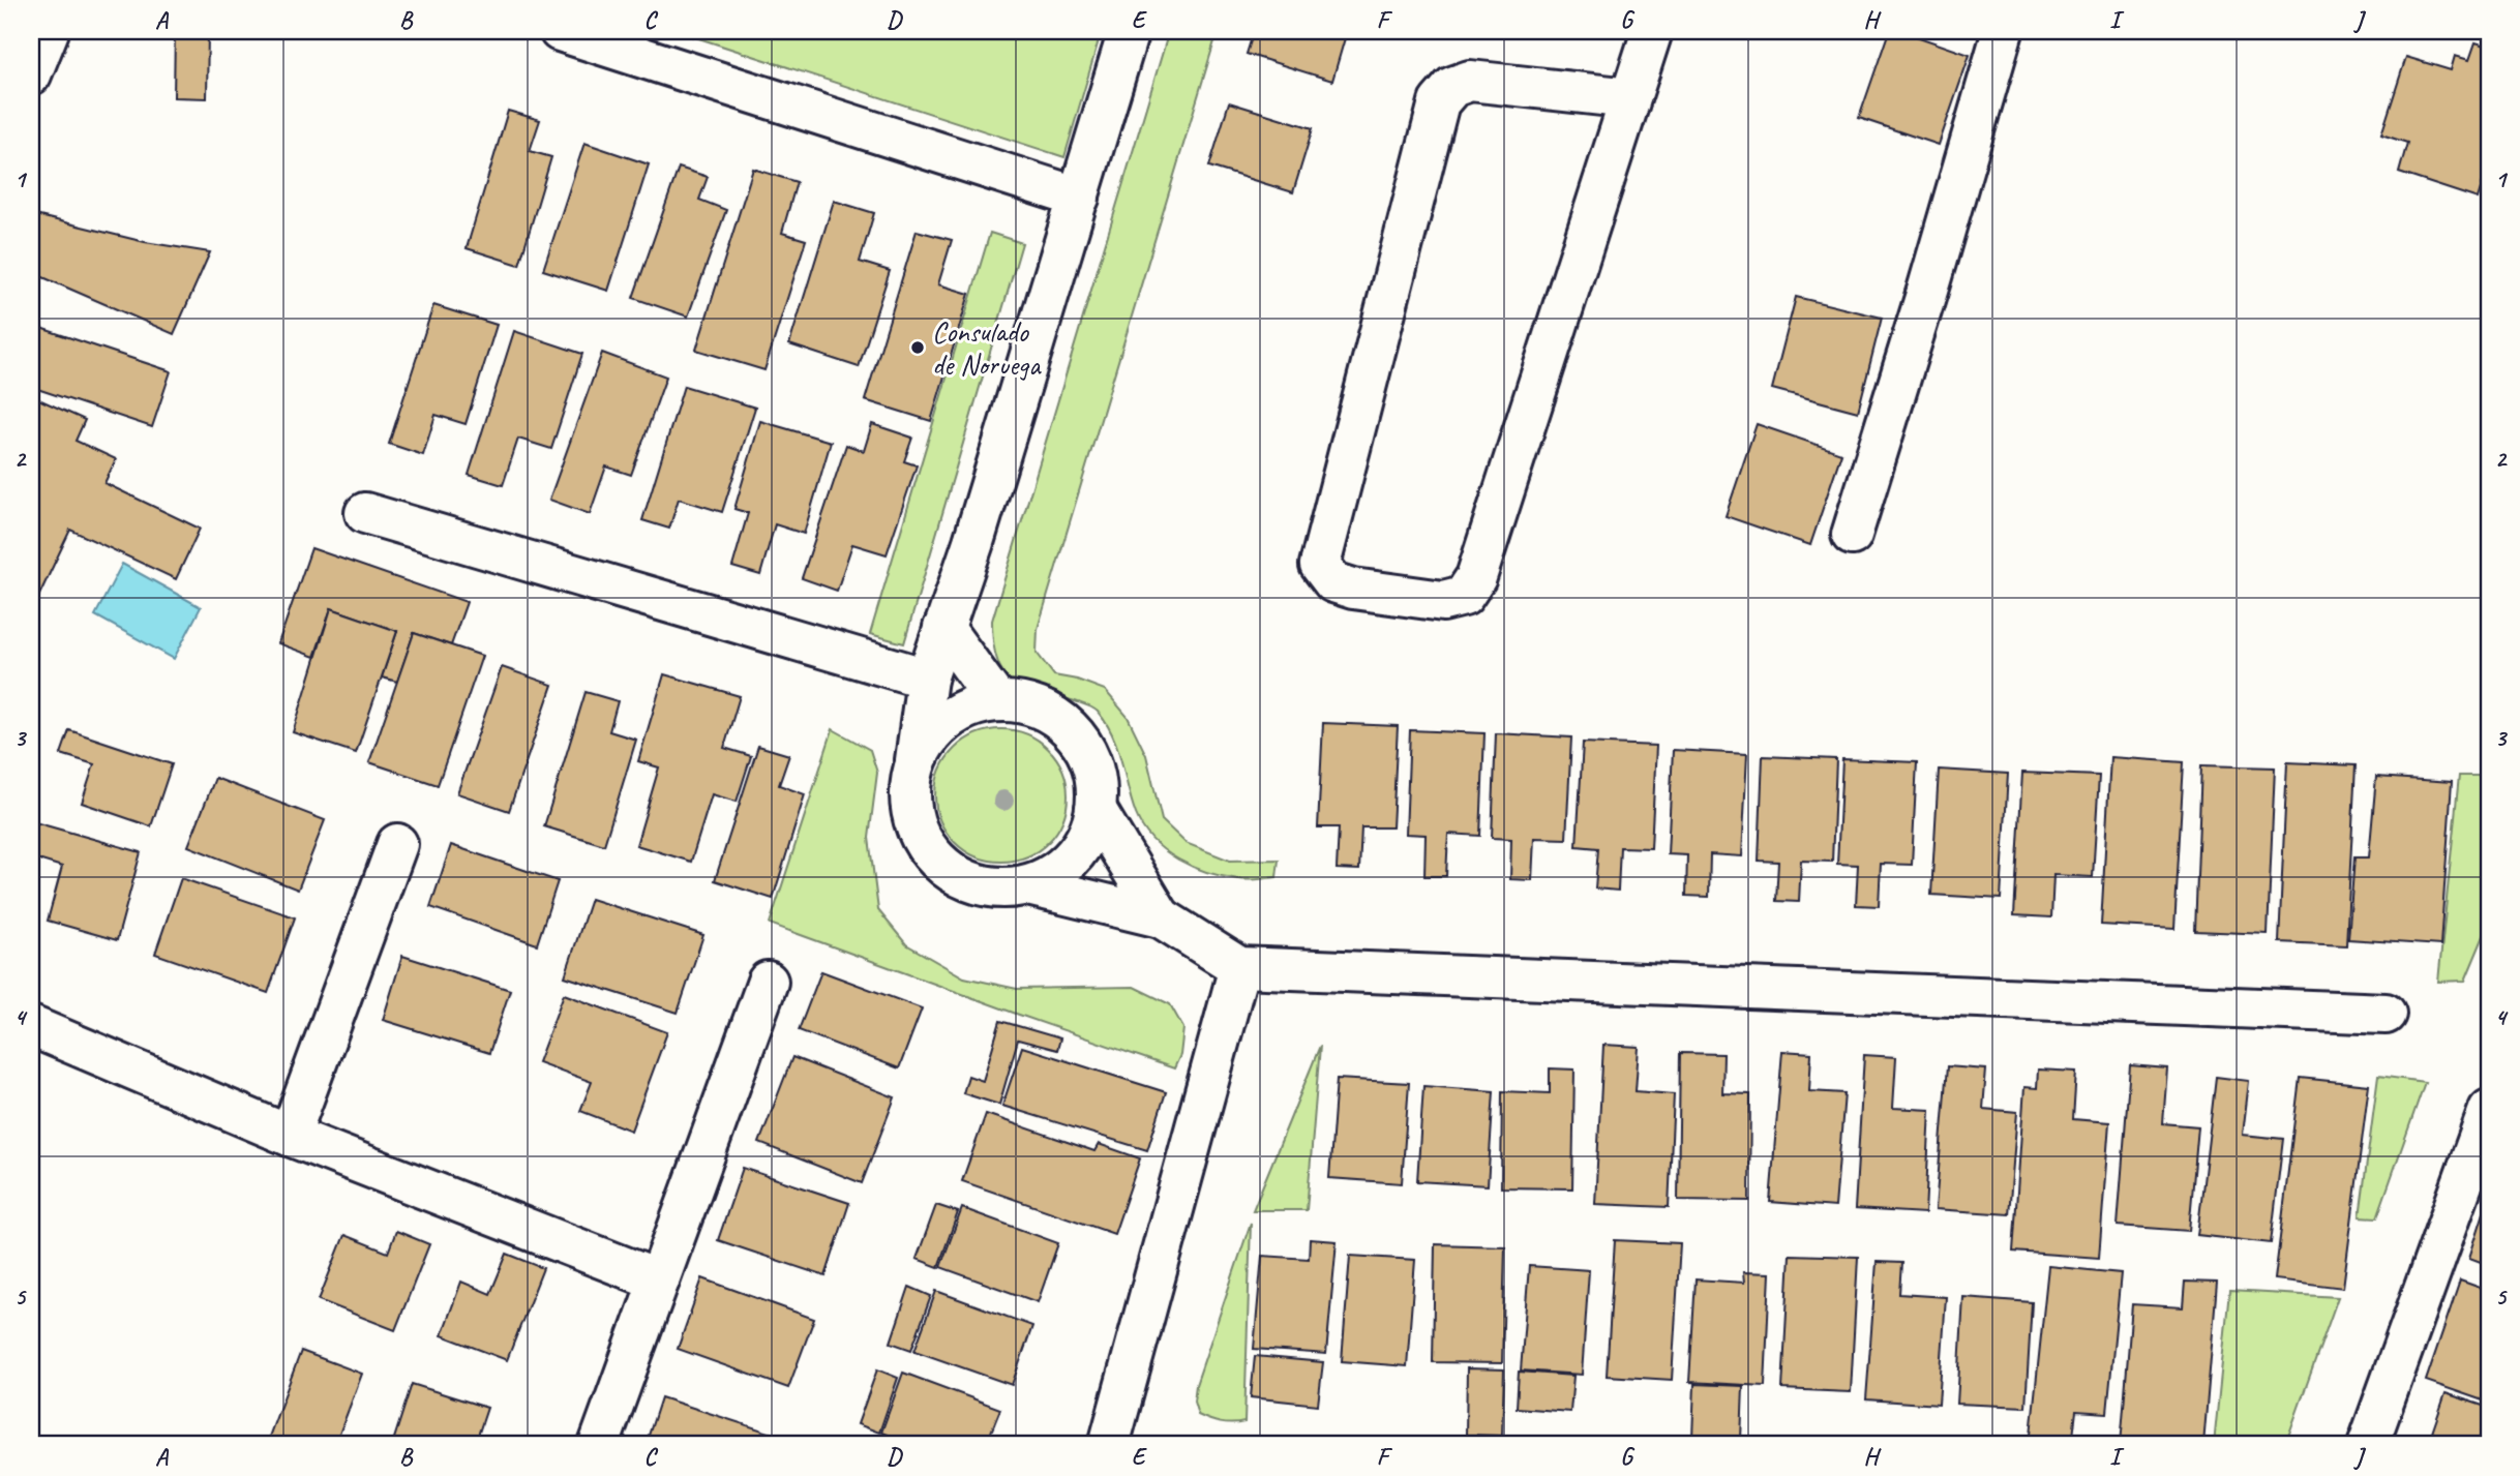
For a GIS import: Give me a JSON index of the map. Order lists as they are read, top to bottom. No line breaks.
{"places":["Consulado de Noruega"],"grid":{"columns":["A","B","C","D","E","F","G","H","I","J"],"rows":["1","2","3","4","5"]}}
